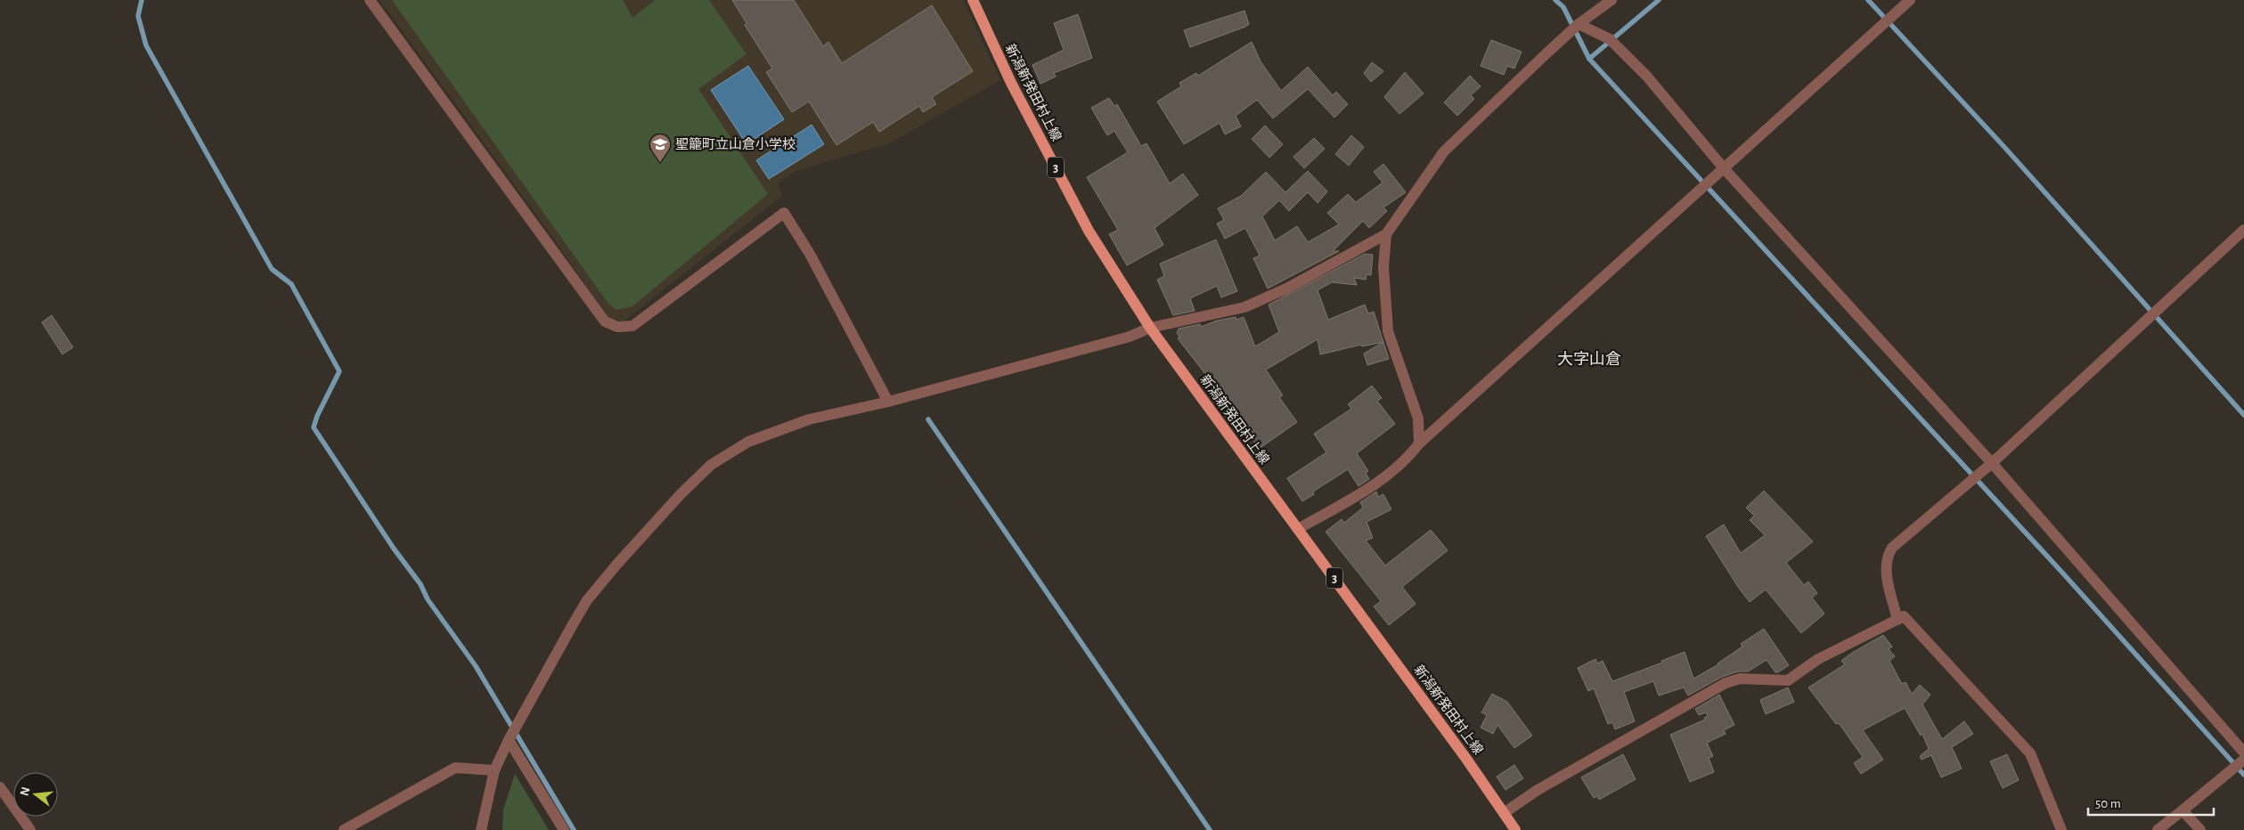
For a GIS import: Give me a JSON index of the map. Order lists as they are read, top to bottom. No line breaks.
{"streets":{"main road":["新潟新発田村上線","3"]},"districts":["大字山倉"],"places":{"school or university":["聖籠町立山倉小学校"]},"scale_bar":"50 m","north":"left"}
